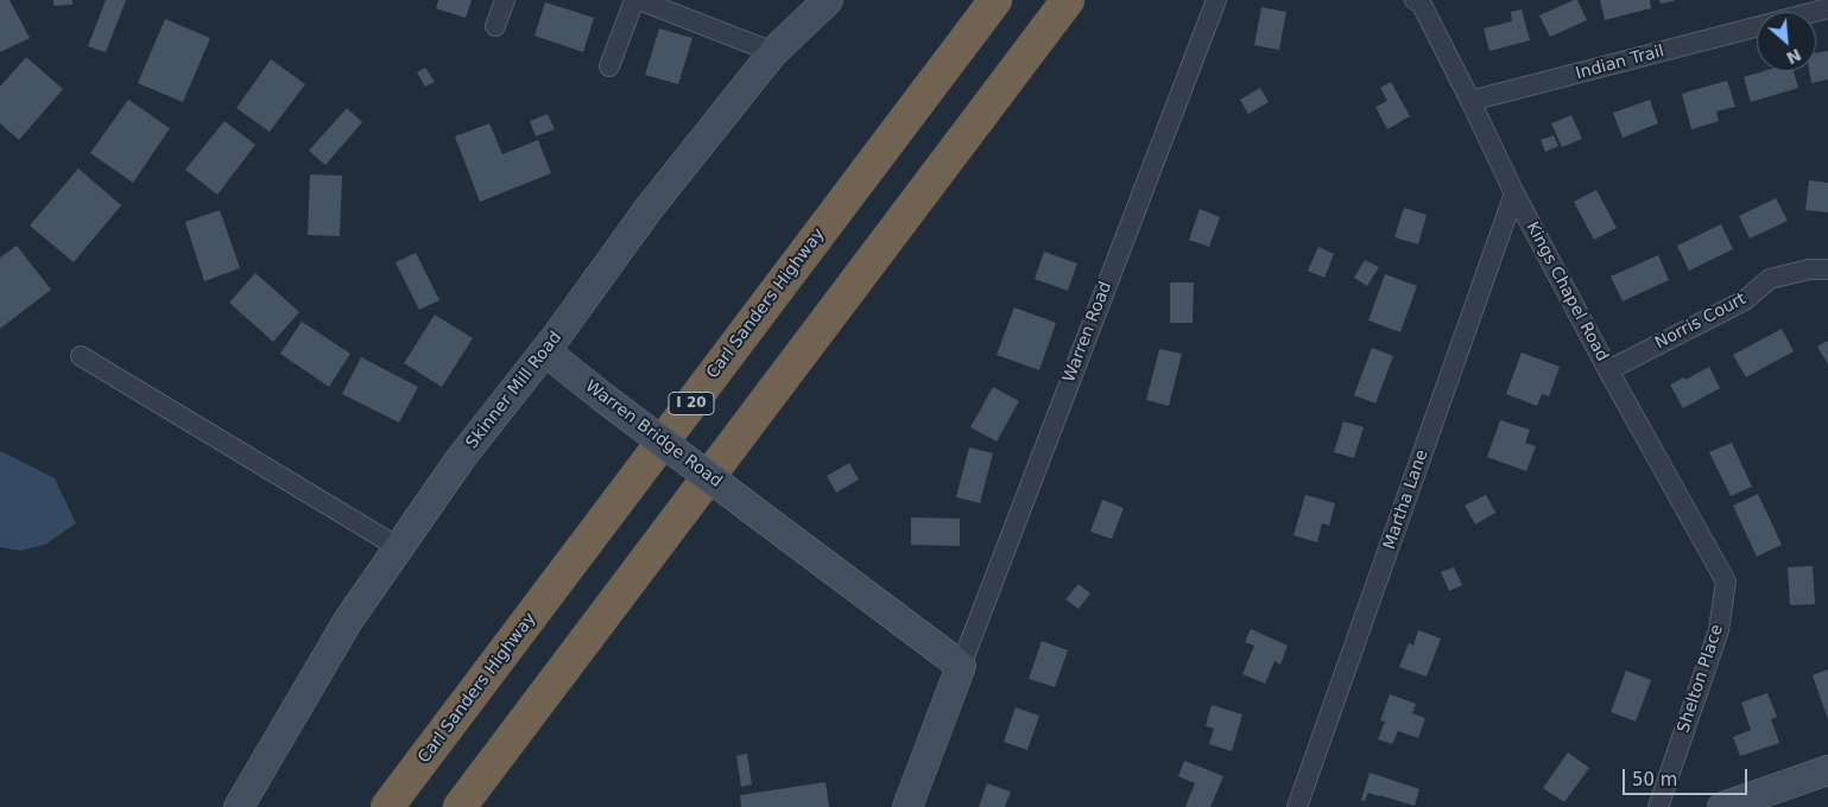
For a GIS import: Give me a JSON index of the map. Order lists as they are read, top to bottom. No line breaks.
{"streets":{"highway":["Carl Sanders Highway","I 20"],"street":["Indian Trail","Kings Chapel Road","Norris Court","Warren Road","Skinner Mill Road","Warren Bridge Road","Martha Lane","Shelton Place"]},"crossings":[["Indian Trail","Kings Chapel Road"],["Kings Chapel Road","Norris Court"],["Kings Chapel Road","Martha Lane"],["Kings Chapel Road","Shelton Place"],["Warren Road","Warren Bridge Road"],["Skinner Mill Road","Warren Bridge Road"]],"scale_bar":"50 m","north":"bottom right"}
